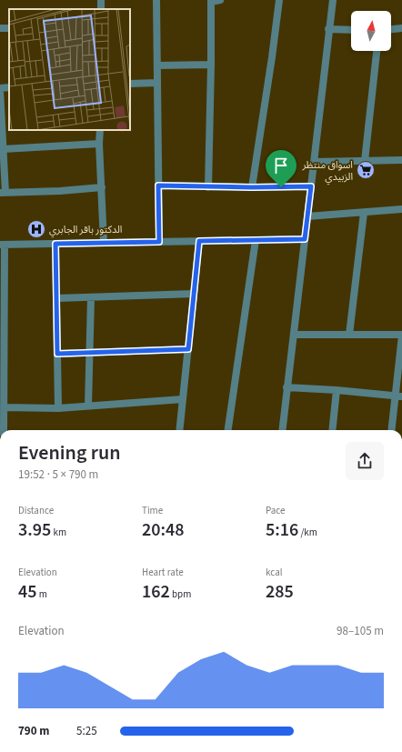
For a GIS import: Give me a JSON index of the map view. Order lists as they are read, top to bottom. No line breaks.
{"places":{"supermarket":["اسواق منتظر الزبيدي"],"hospital":["الدكتور باقر الجابري"]},"north":"top","page":{"heading":["Evening run","19:52 · 5 × 790 m"],"stats":[["Distance","3.95 km"],["Time","20:48"],["Pace","5:16 /km"],["Elevation","45 m"],["Heart rate","162 bpm"],["kcal","285"]],"chart":["Elevation","98–105 m"],"list":[{"name":"790 m","note":"5:25"}]}}
